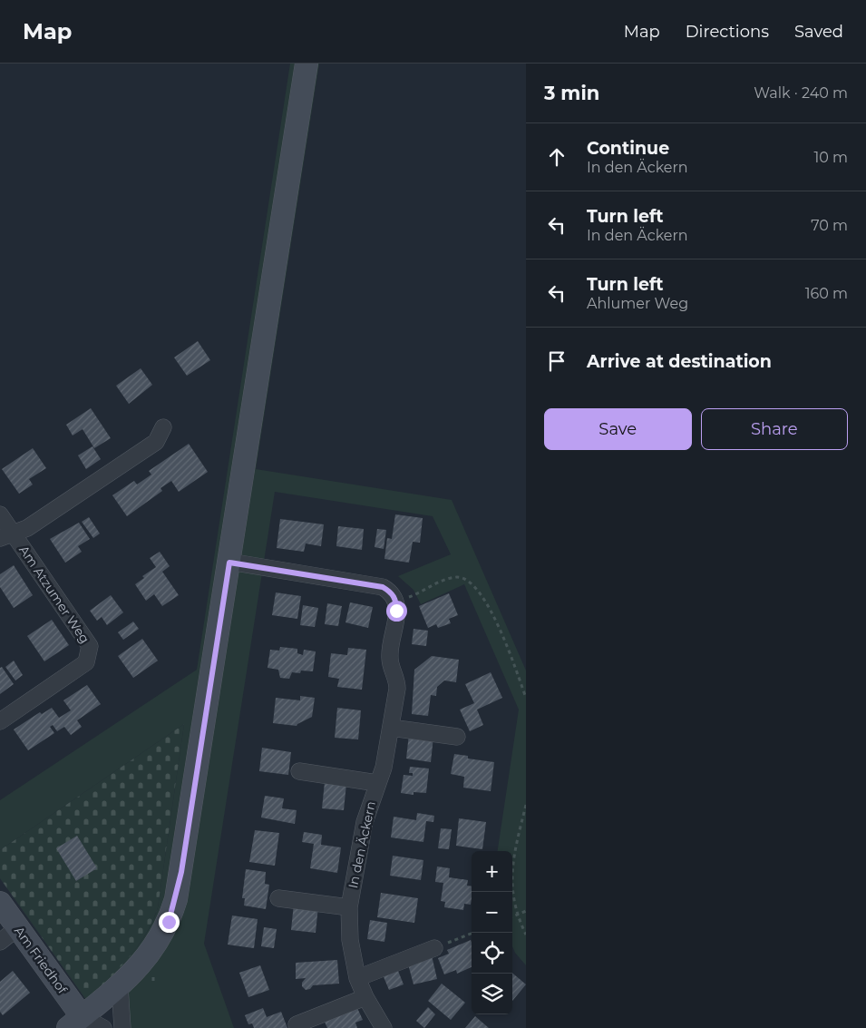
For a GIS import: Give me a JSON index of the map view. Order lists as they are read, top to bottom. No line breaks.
{"streets":{"street":["Am Atzumer Weg","In den Äckern","Am Friedhof"]},"page":{"header":"Map","nav":["Map","Directions","Saved"],"heading":["3 min","Walk · 240 m"],"list":[["Continue","In den Äckern","10 m"],["Turn left","In den Äckern","70 m"],["Turn left","Ahlumer Weg","160 m"],"Arrive at destination"],"buttons":["Save","Share"],"map_buttons":["+","−"]}}
